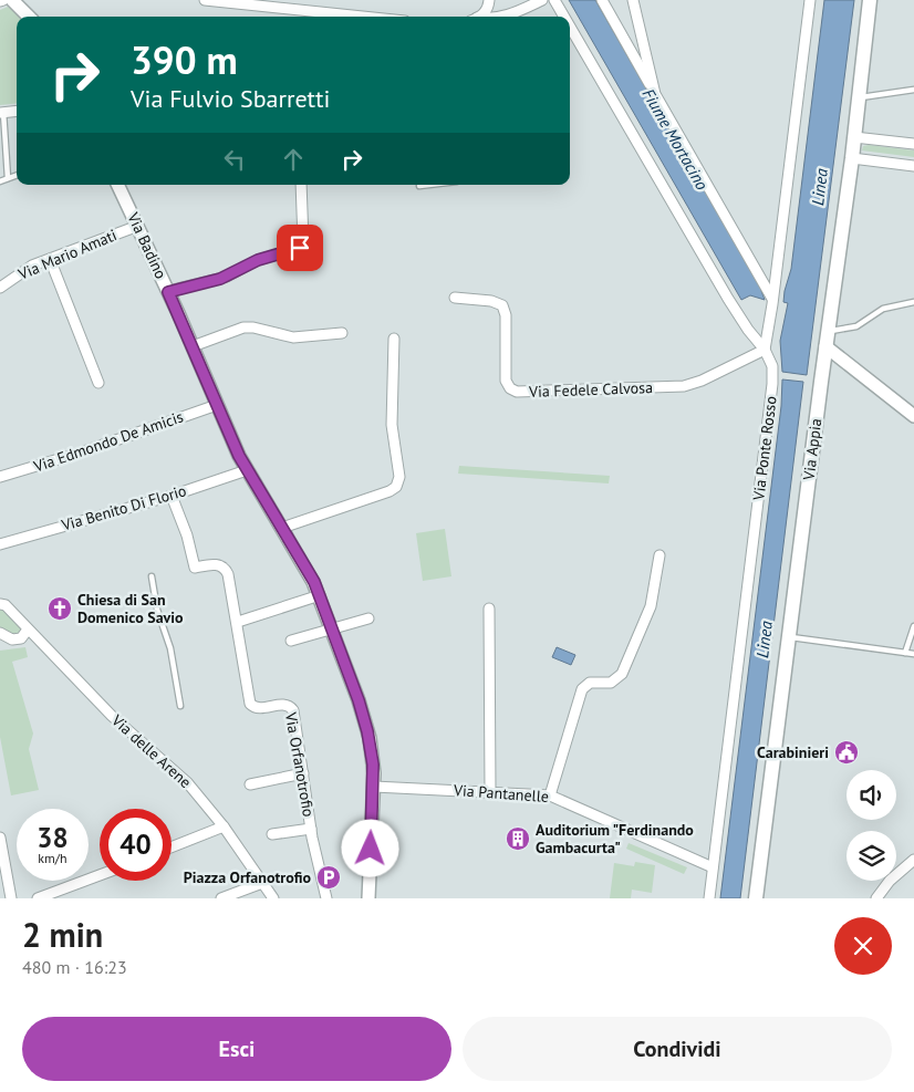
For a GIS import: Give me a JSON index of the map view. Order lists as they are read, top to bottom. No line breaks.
{"streets":{"main road":["Via Appia"],"street":["Via Badino","Via Mario Amati","Via Fedele Calvosa","Via Edmondo De Amicis","Via Ponte Rosso","Via Benito Di Florio","Via delle Arene","Via Orfanotrofio","Via Pantanelle"]},"crossings":[["Via Badino","Via Mario Amati"],["Via Badino","Via Edmondo De Amicis"],["Via Badino","Via Benito Di Florio"],["Via Badino","Via Pantanelle"],["Via Fedele Calvosa","Via Ponte Rosso"],["Via Ponte Rosso","Via Pantanelle"]],"water":["Fiume Mortacino","Linea"],"places":{"church":["Chiesa di San Domenico Savio"],"public building":["Carabinieri"],"building":["Auditorium \"Ferdinando Gambacurta\""],"parking":["Piazza Orfanotrofio"]},"page":{"turn":["390 m","Via Fulvio Sbarretti"],"speed":"38 km/h","limit":"40","heading":["2 min","480 m · 16:23"],"buttons":["Esci","Condividi"]}}
